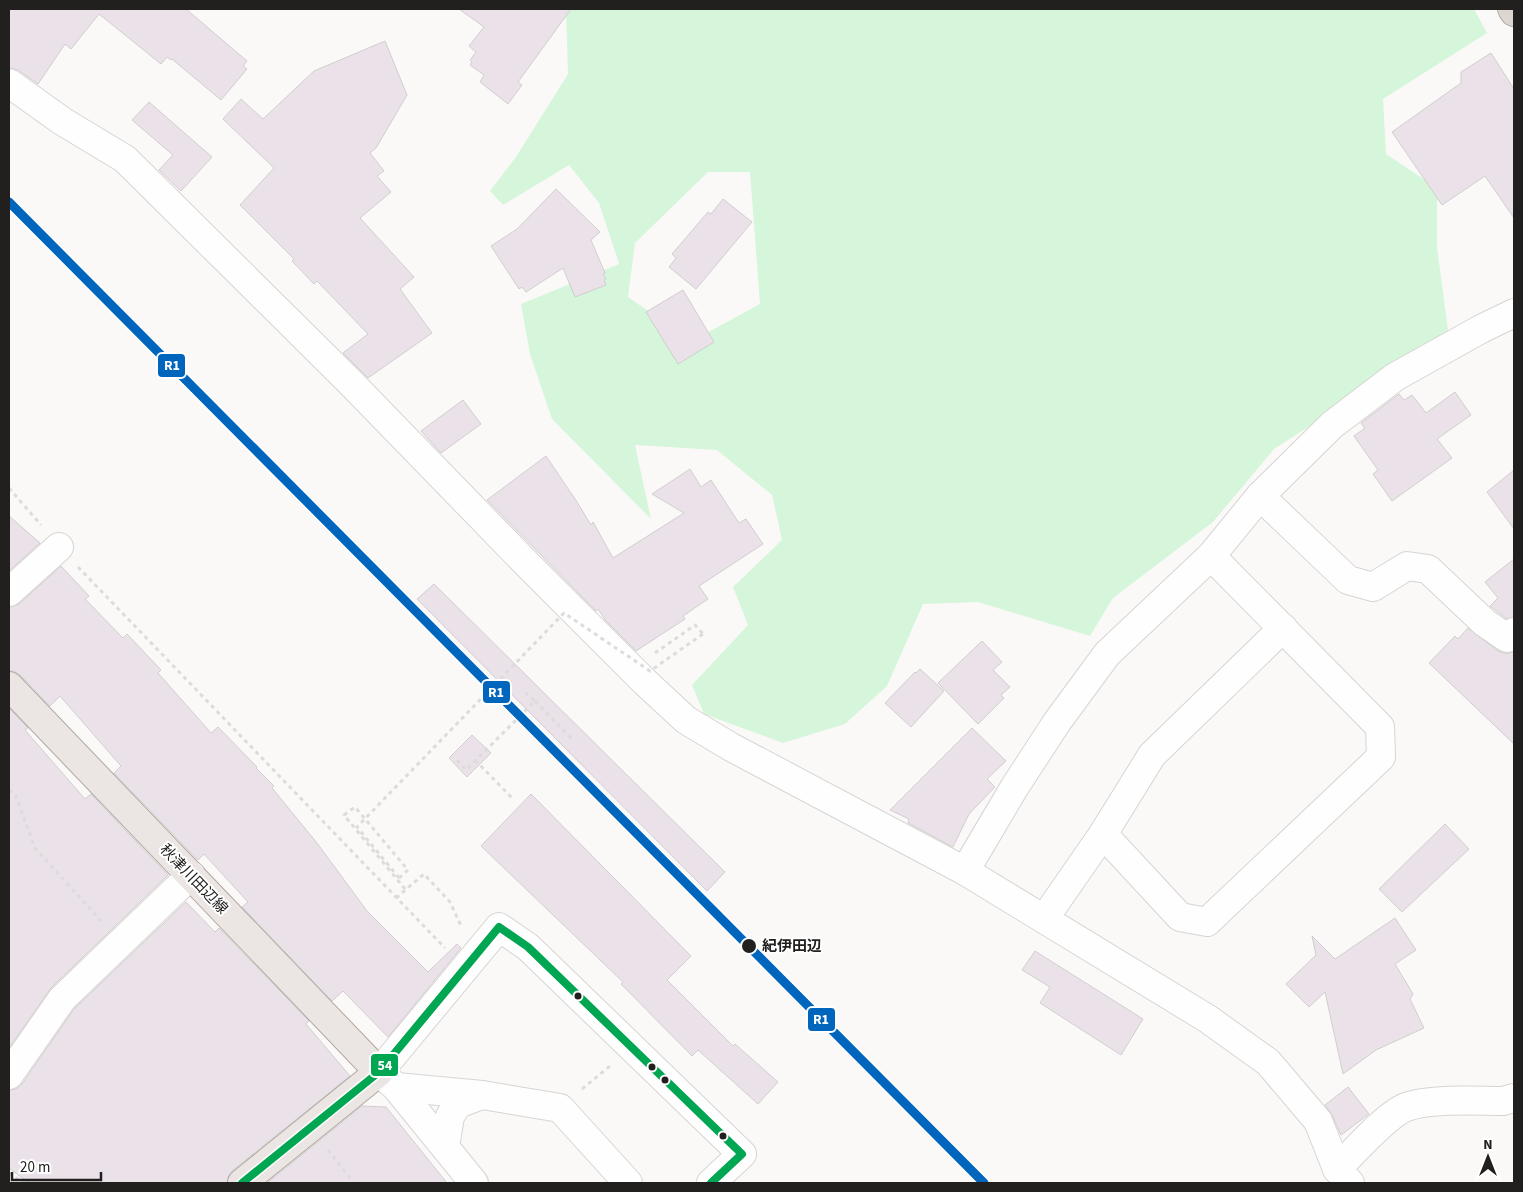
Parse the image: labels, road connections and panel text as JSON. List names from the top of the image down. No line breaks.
{"streets":{"main road":["秋津川田辺線"]},"places":["紀伊田辺"],"lines":["transit line R1","transit line 54"],"scale_bar":"20 m","north":"top"}
